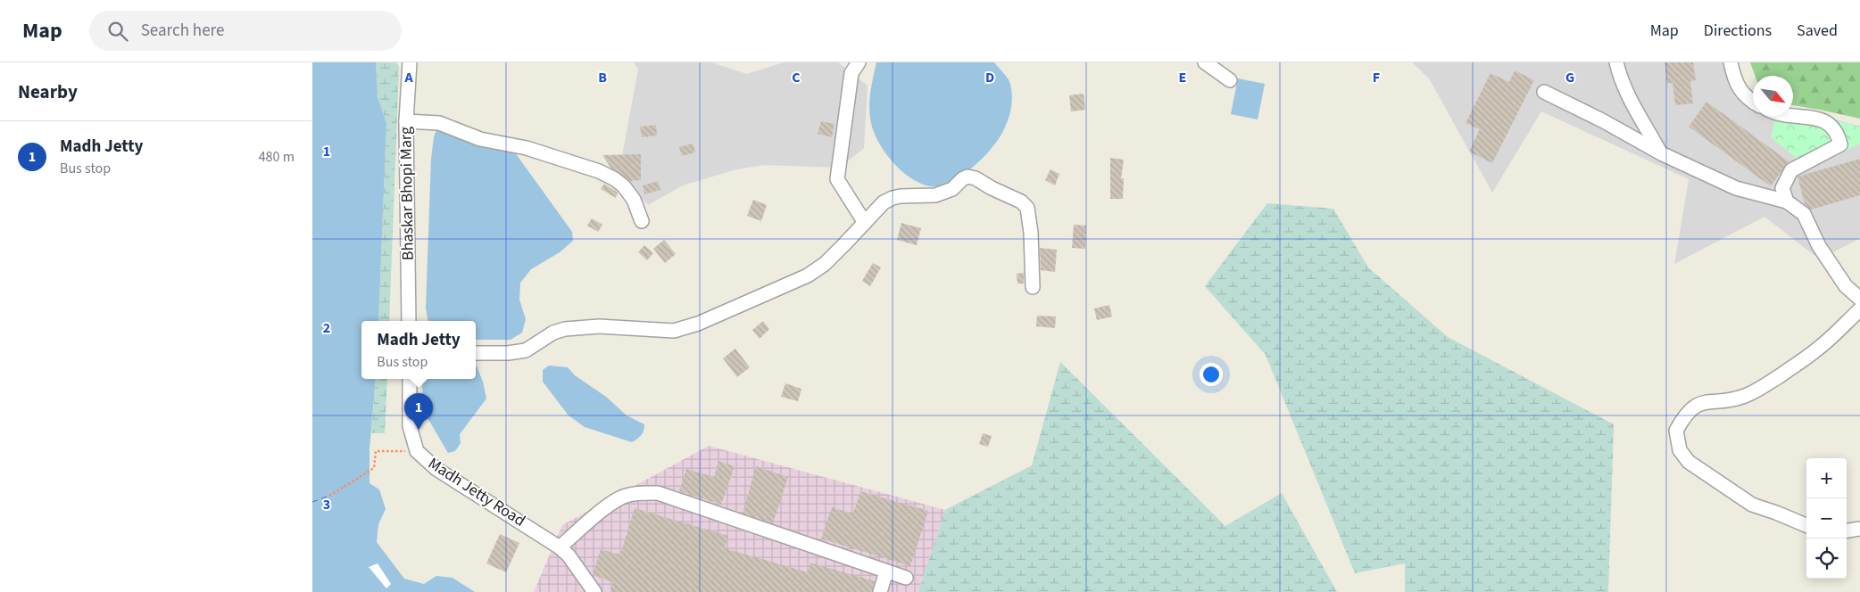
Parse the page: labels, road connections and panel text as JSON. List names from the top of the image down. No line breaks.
{"streets":{"street":["Bhaskar Bhopi Marg","Madh Jetty Road"]},"north":"bottom right","page":{"header":"Map","search":"Search here","nav":["Map","Directions","Saved"],"heading":"Nearby","list":[{"mark":"1","name":"Madh Jetty","note":"Bus stop","value":"480 m"}],"popup":["Madh Jetty","Bus stop"],"pins":"1","map_buttons":["+","−"]},"grid":{"columns":["A","B","C","D","E","F","G"],"rows":["1","2","3"]}}
